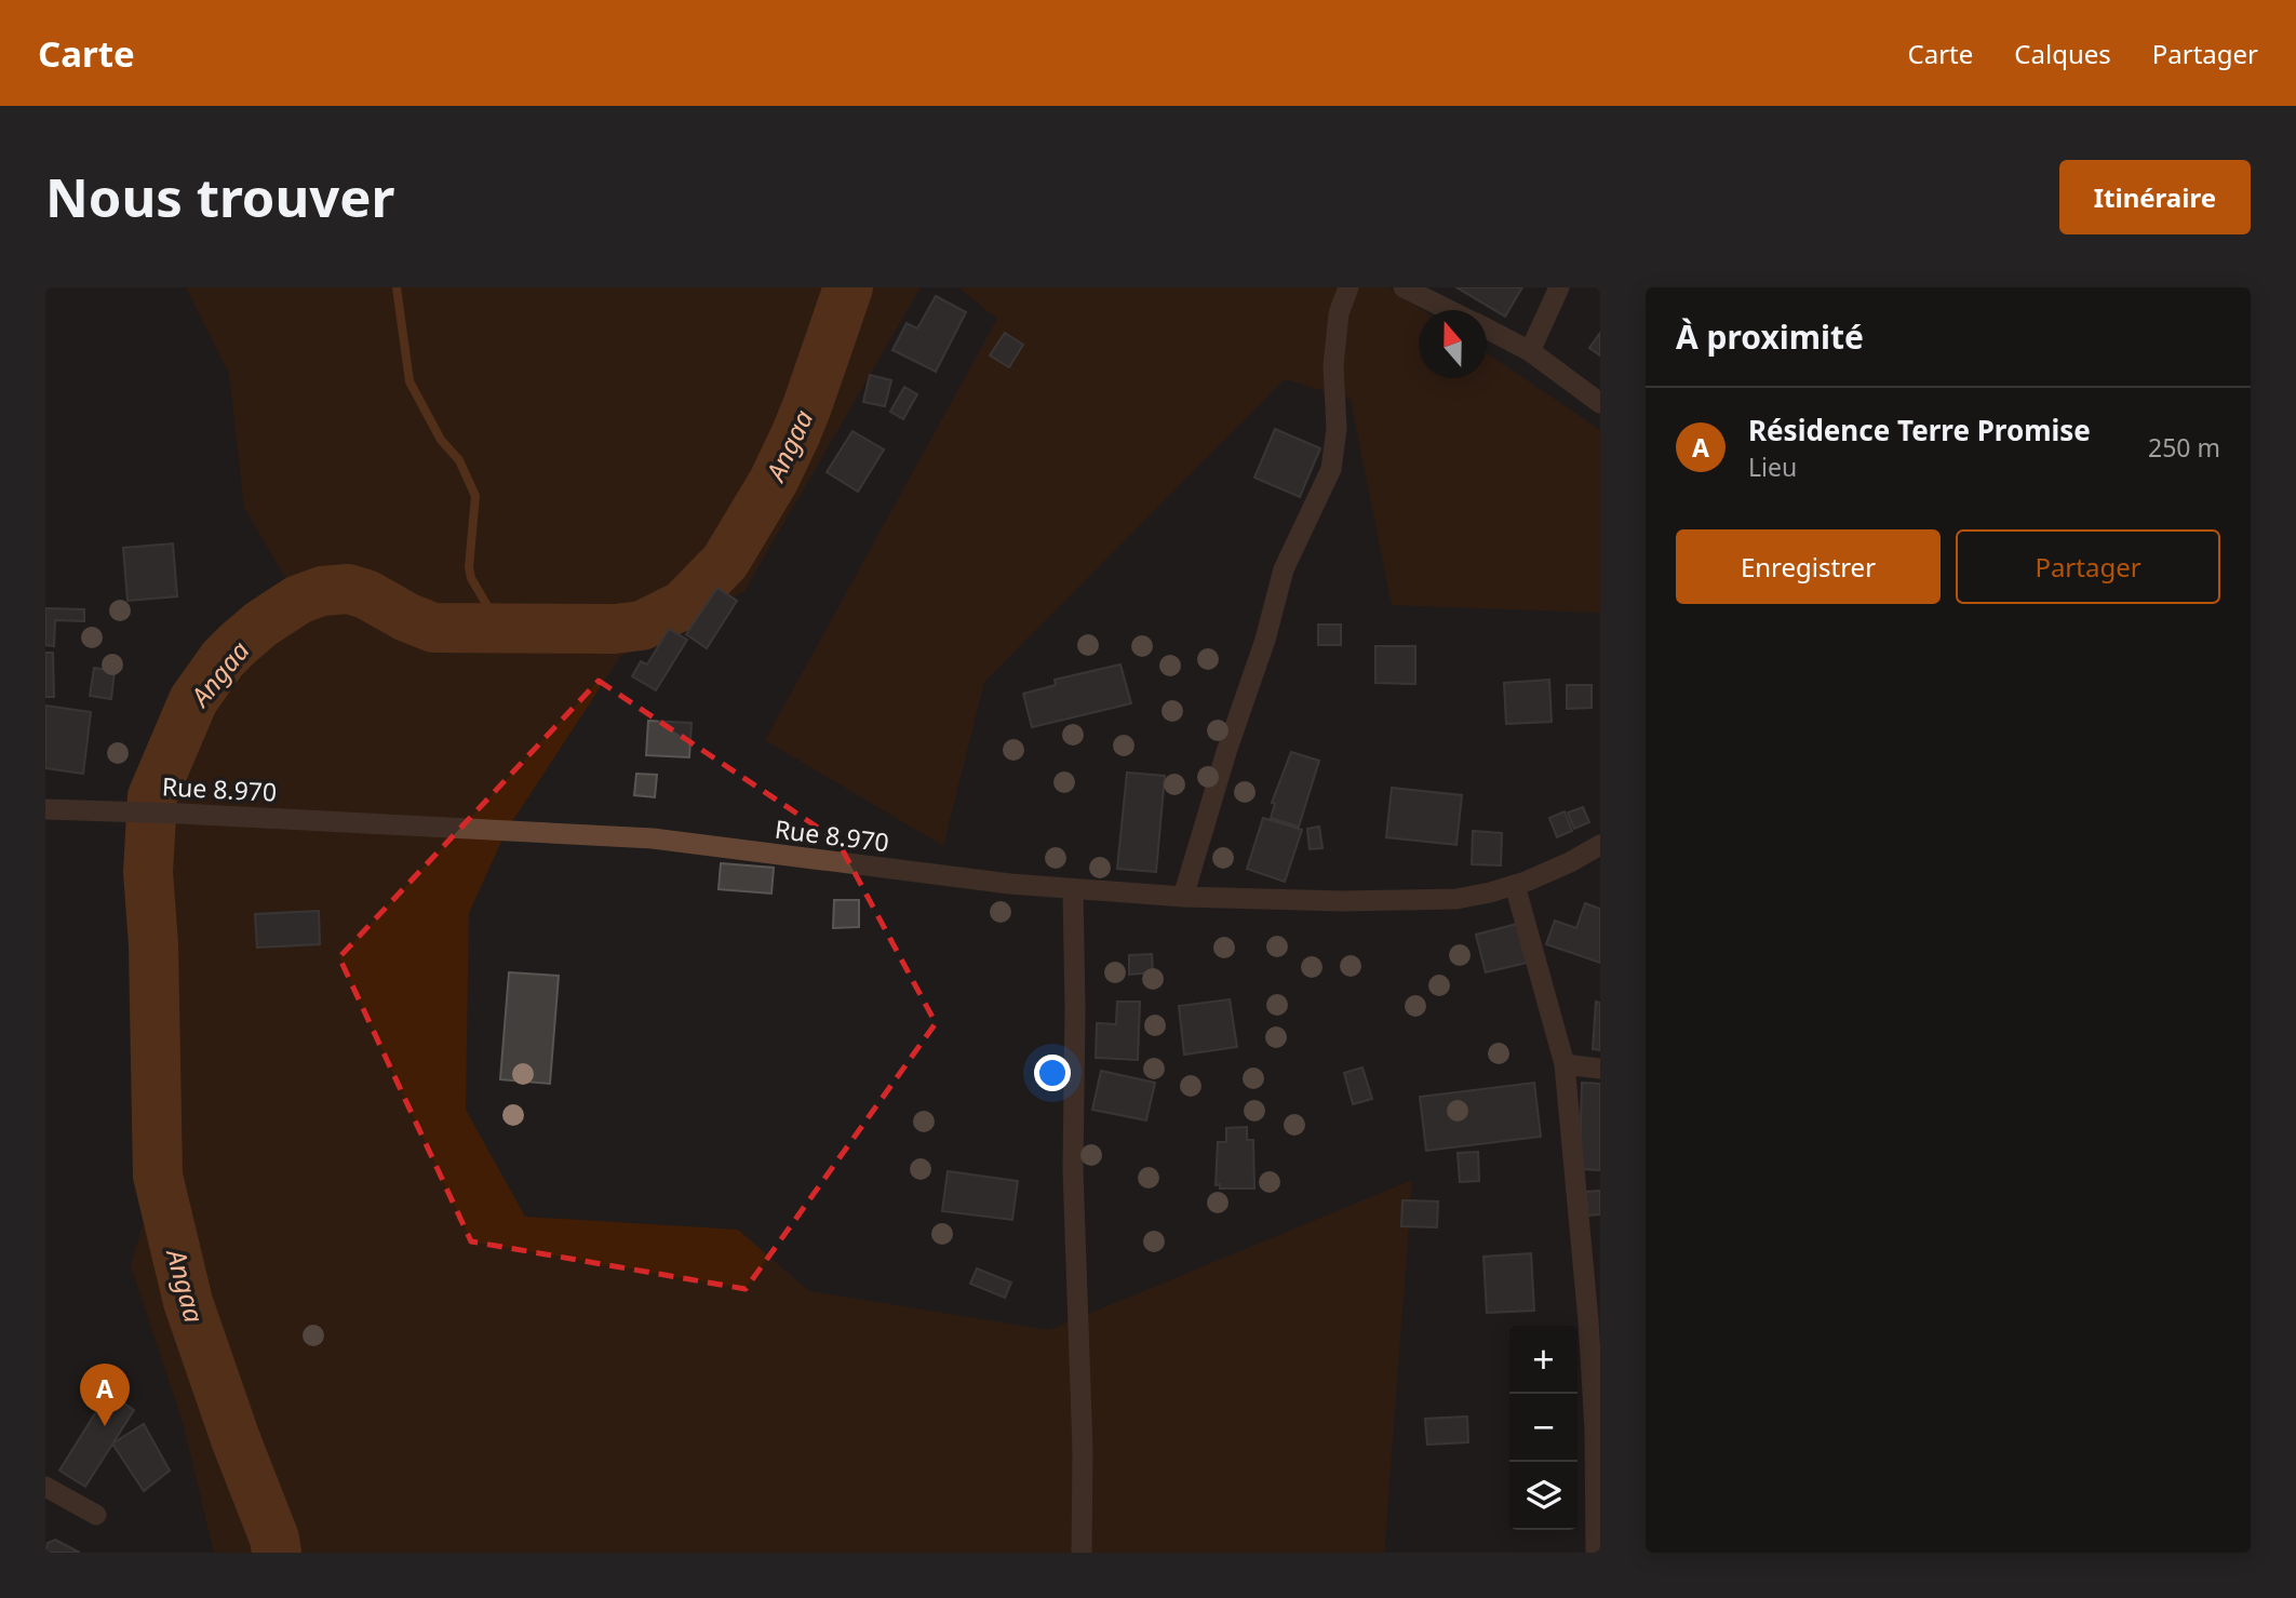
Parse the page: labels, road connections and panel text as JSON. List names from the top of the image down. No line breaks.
{"streets":{"street":["Rue 8.970"]},"water":["Angaa"],"north":"top","page":{"header":"Carte","nav":["Carte","Calques","Partager"],"buttons":["Itinéraire",["Enregistrer","Partager"]],"title":"Nous trouver","heading":"À proximité","list":[{"mark":"A","name":"Résidence Terre Promise","note":"Lieu","value":"250 m"}],"map_buttons":["+","−"],"pins":"A"}}
